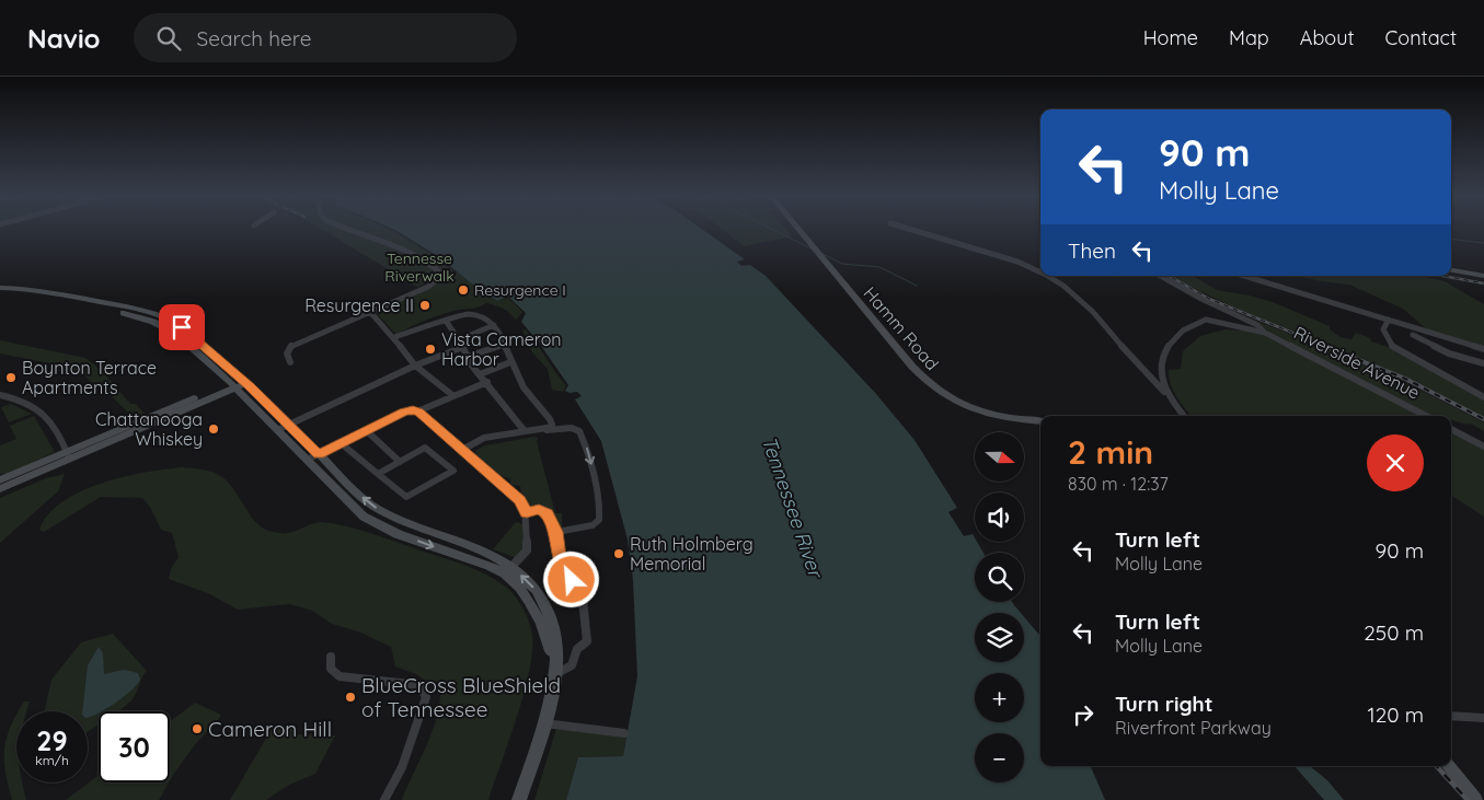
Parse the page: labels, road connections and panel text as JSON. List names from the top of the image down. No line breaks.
{"streets":{"main road":["Hamm Road"],"street":["Riverside Avenue"]},"water":["Tennessee River"],"parks":["Tennesse Riverwalk"],"places":["Resurgence I","Resurgence II","Vista Cameron Harbor","Boynton Terrace Apartments","Chattanooga Whiskey","Ruth Holmberg Memorial","BlueCross BlueShield of Tennessee","Cameron Hill"],"north":"right","page":{"header":"Navio","search":"Search here","nav":["Home","Map","About","Contact"],"turn":["90 m","Molly Lane"],"then":"Then","heading":["2 min","830 m · 12:37"],"map_buttons":["+","−"],"list":[{"name":"Turn left","note":"Molly Lane","value":"90 m"},{"name":"Turn left","note":"Molly Lane","value":"250 m"},{"name":"Turn right","note":"Riverfront Parkway","value":"120 m"}],"speed":"29 km/h","limit":"30"}}
